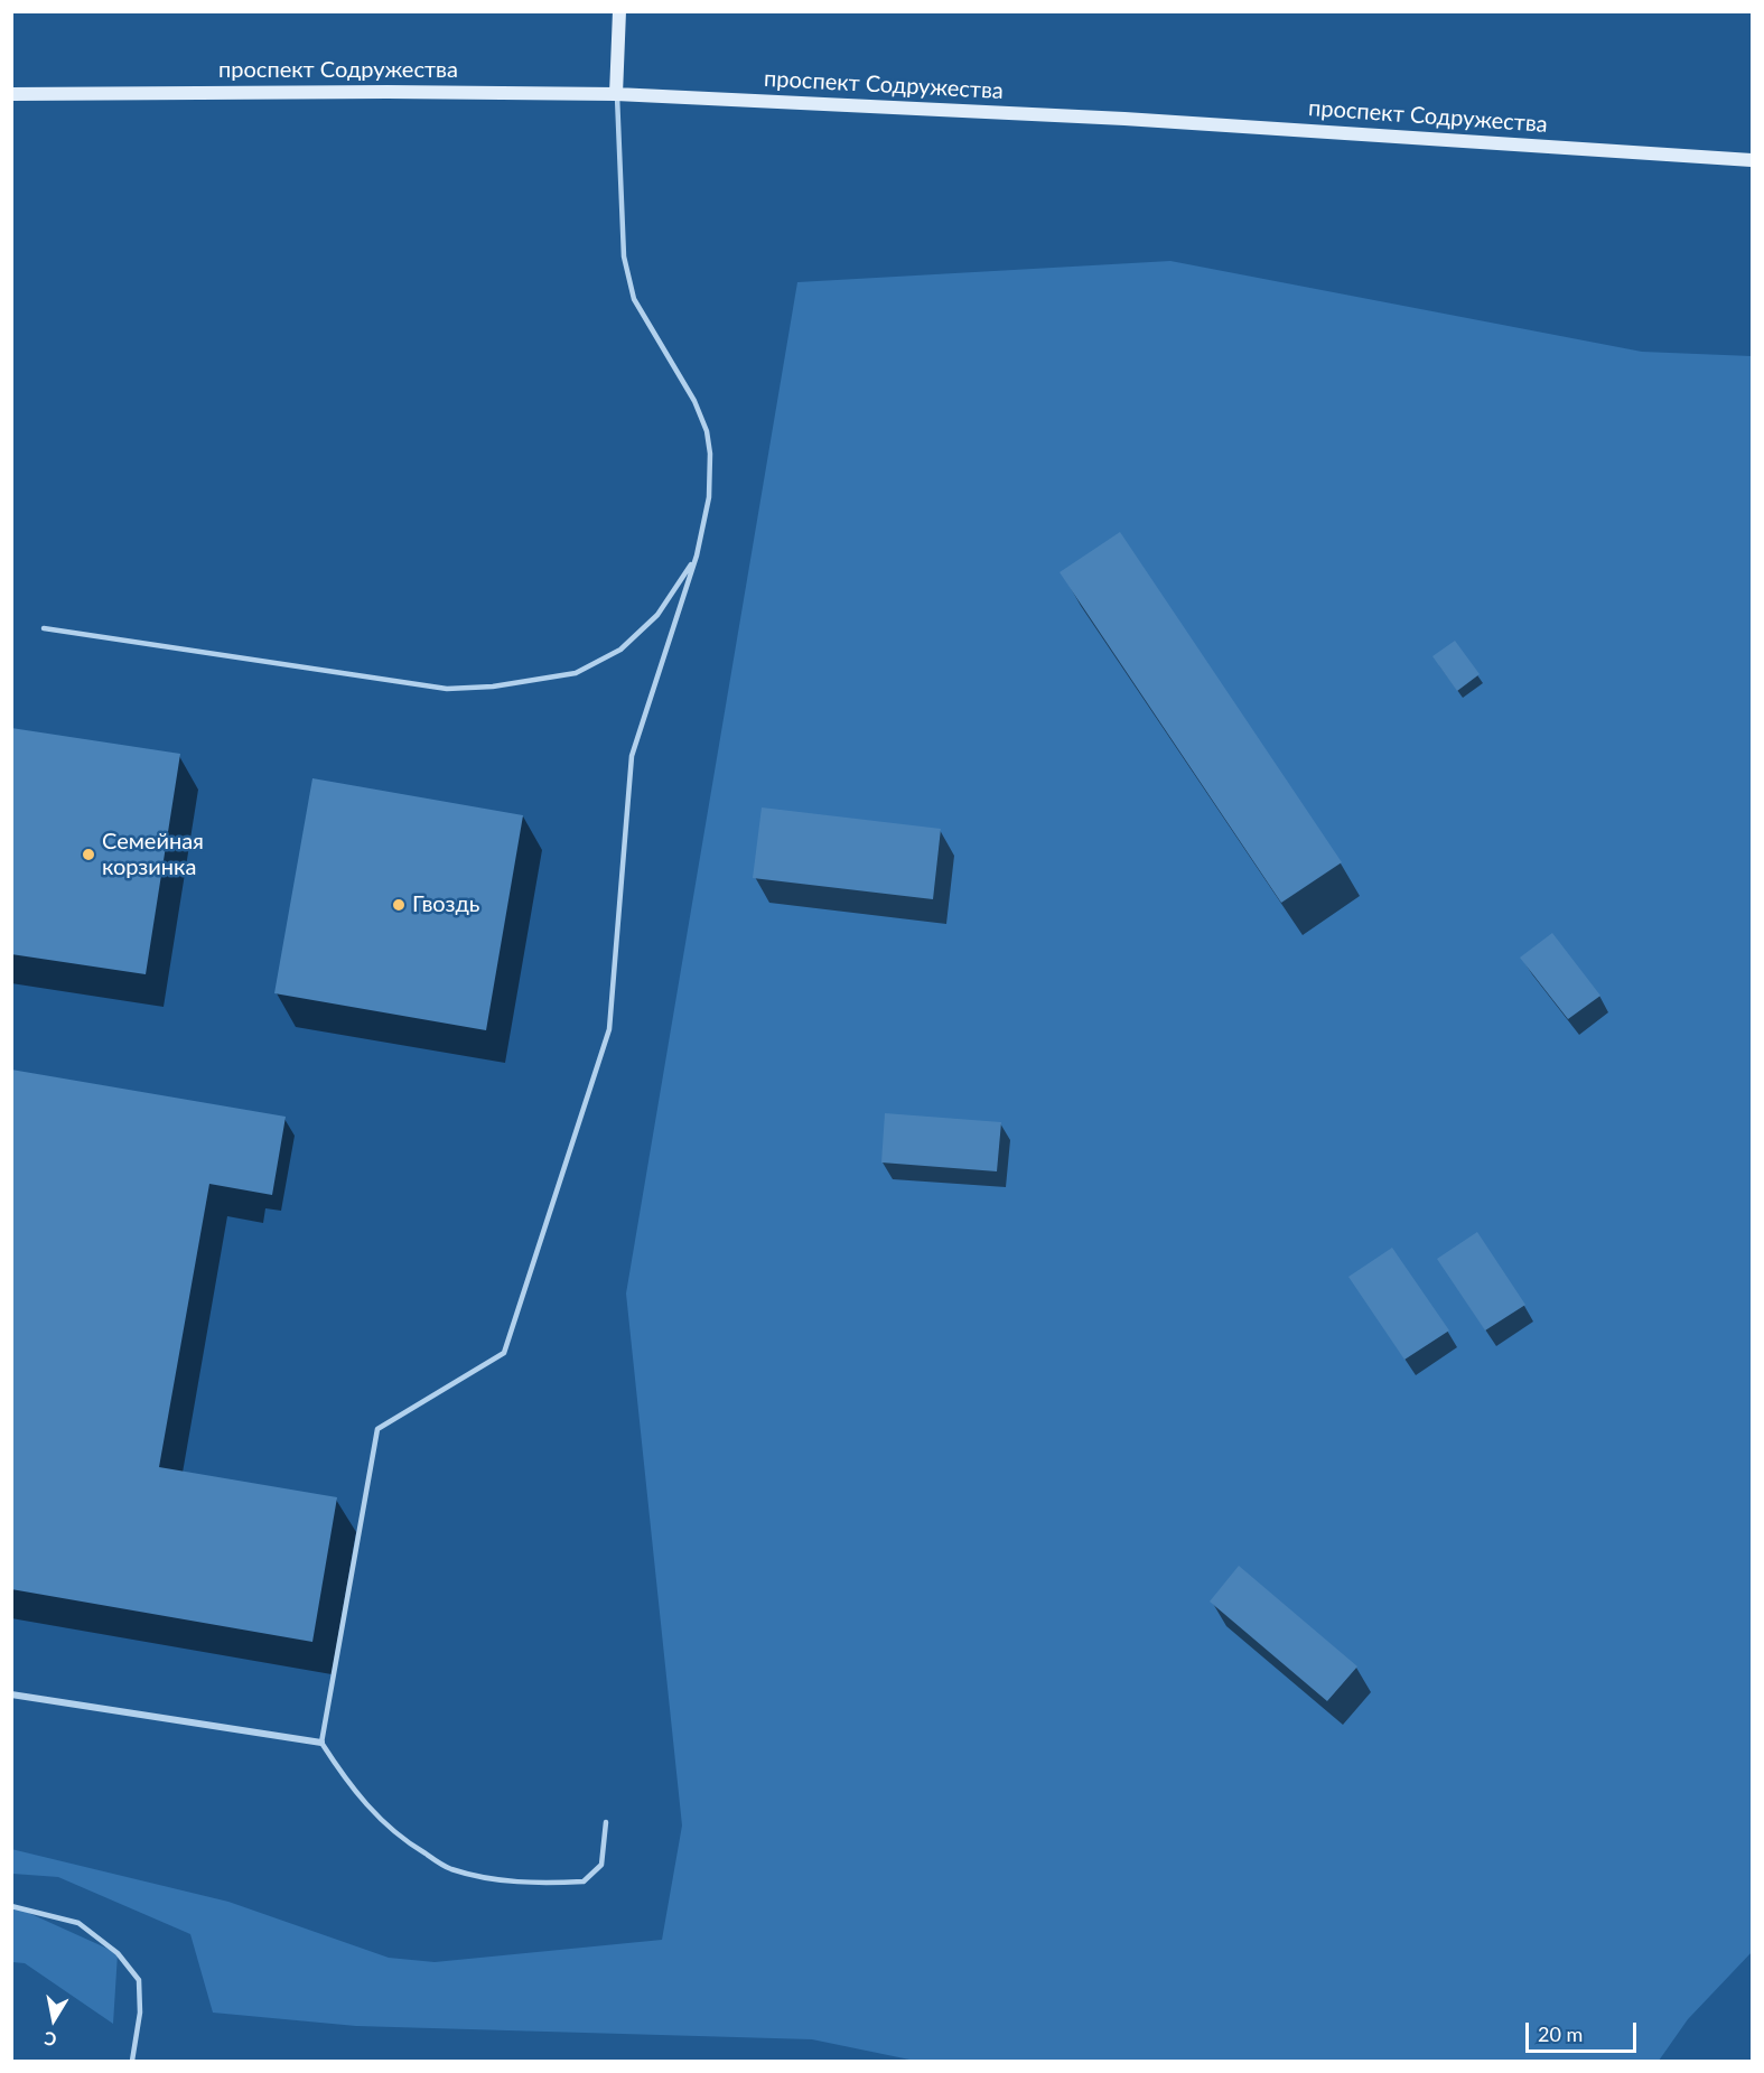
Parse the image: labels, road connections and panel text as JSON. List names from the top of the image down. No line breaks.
{"streets":{"main road":["проспект Содружества"]},"places":["Семейная корзинка","Гвоздь"],"scale_bar":"20 m","north":"bottom"}
